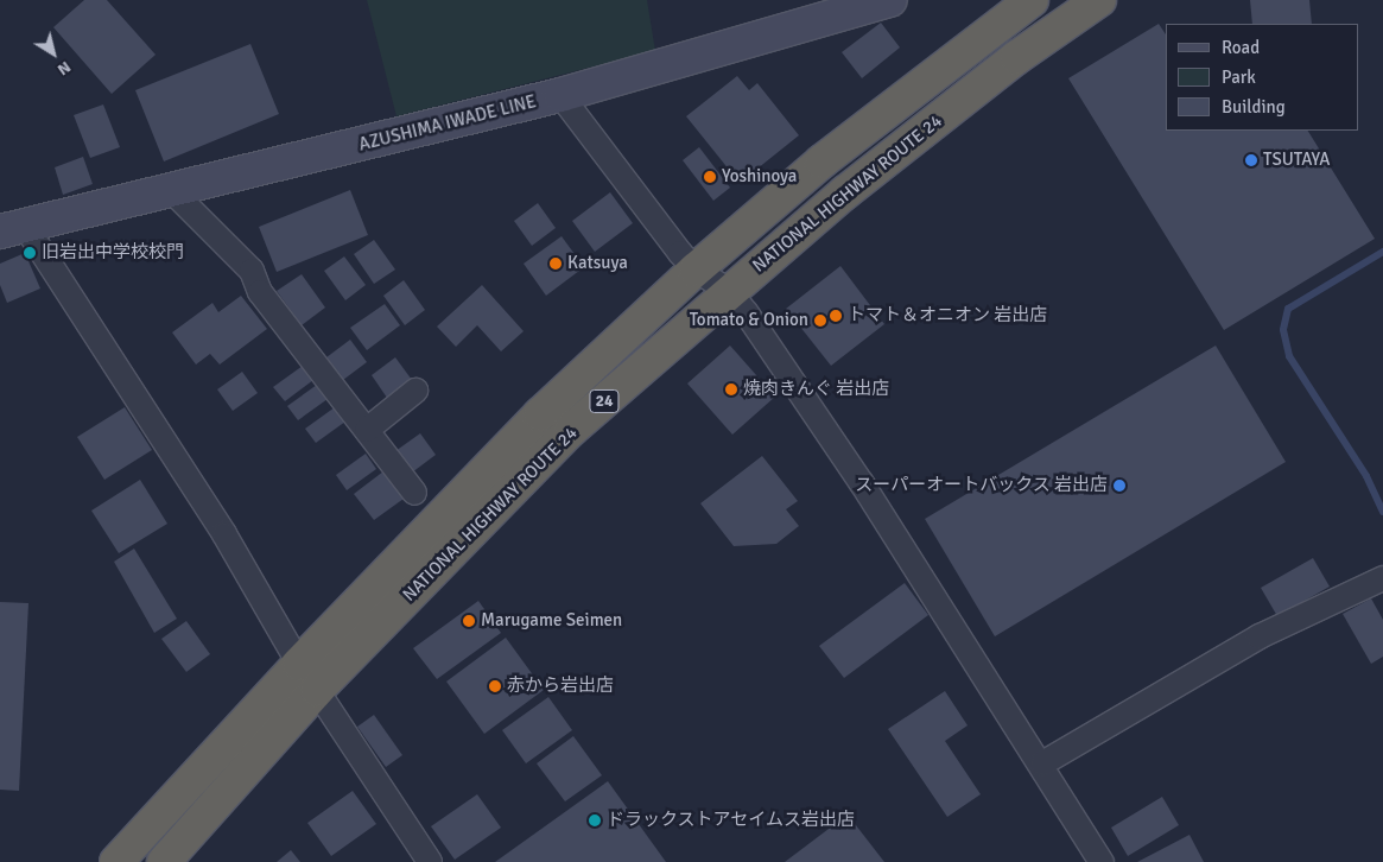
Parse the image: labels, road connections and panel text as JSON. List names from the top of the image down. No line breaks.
{"streets":{"highway":["NATIONAL HIGHWAY ROUTE 24","24"],"main road":["AZUSHIMA IWADE LINE"]},"places":["TSUTAYA","Yoshinoya","旧岩出中学校校門","Katsuya","トマト＆オニオン 岩出店","Tomato & Onion","焼肉きんぐ 岩出店","スーパーオートバックス 岩出店","Marugame Seimen","赤から岩出店","ドラックストアセイムス岩出店"],"legend":["Road","Park","Building"],"north":"bottom right"}
